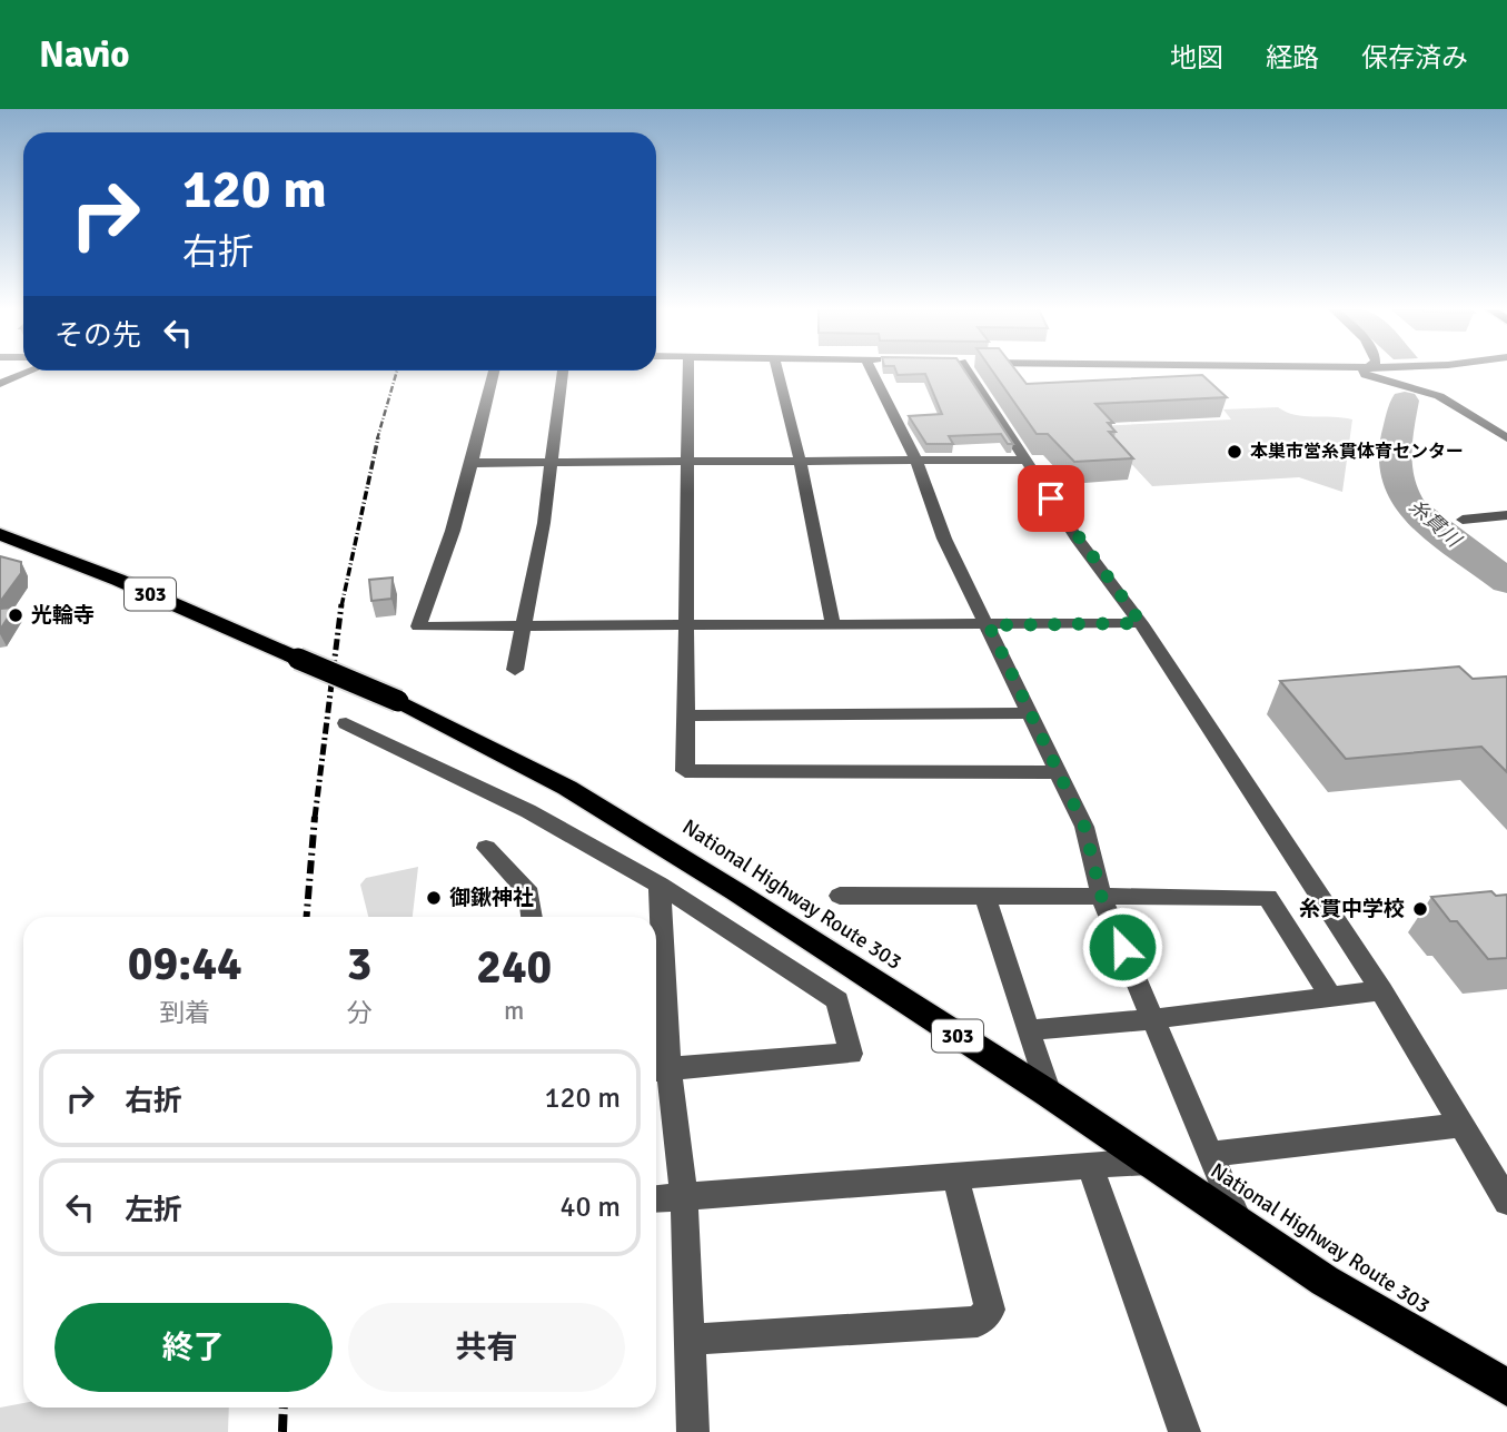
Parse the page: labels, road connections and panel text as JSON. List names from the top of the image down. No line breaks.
{"streets":{"highway":["303","National Highway Route 303"]},"water":["糸貫川"],"places":["本巣市営糸貫体育センター","光輪寺","御鍬神社","糸貫中学校"],"page":{"header":"Navio","nav":["地図","経路","保存済み"],"turn":["120 m","右折"],"then":"その先","eta":["09:44","到着","3","分","240","m"],"list":[{"name":"右折","value":"120 m"},{"name":"左折","value":"40 m"}],"buttons":["終了","共有"]}}
